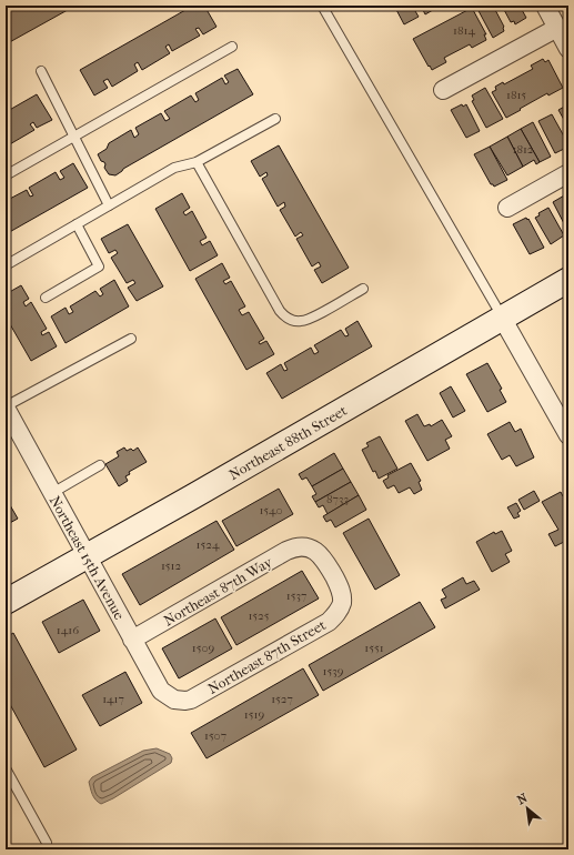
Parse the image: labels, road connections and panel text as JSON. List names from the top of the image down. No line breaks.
{"streets":{"street":["Northeast 88th Street","Northeast 15th Avenue","Northeast 87th Way","Northeast 87th Street"]},"crossings":[["Northeast 88th Street","Northeast 15th Avenue"],["Northeast 15th Avenue","Northeast 87th Way"],["Northeast 15th Avenue","Northeast 87th Street"],["Northeast 87th Way","Northeast 87th Street"]],"house_numbers":["1814","1815","1812","8733","1540","1524","1512","1537","1525","1416","1509","1551","1539","1417","1527","1519","1507"],"north":"top left"}
